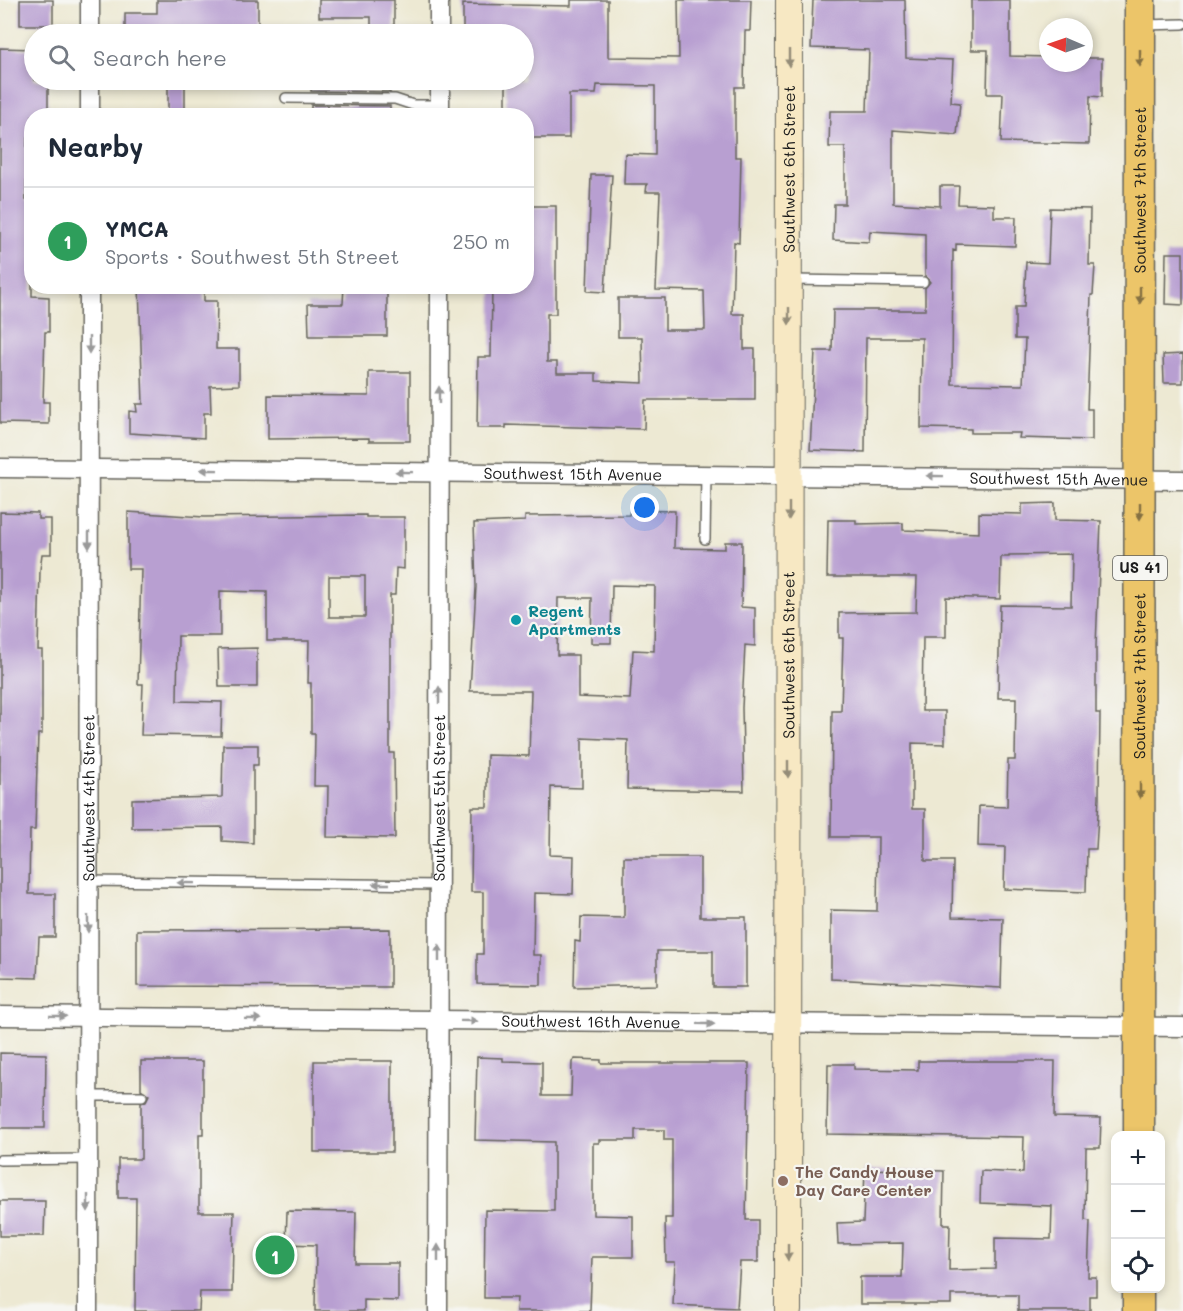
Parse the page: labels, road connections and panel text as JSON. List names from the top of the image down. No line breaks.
{"streets":{"main road":["Southwest 7th Street","US 41"],"street":["Southwest 6th Street","Southwest 15th Avenue","Southwest 4th Street","Southwest 5th Street","Southwest 16th Avenue"]},"crossings":[["Southwest 6th Street","Southwest 15th Avenue"],["Southwest 6th Street","Southwest 16th Avenue"],["Southwest 7th Street","Southwest 15th Avenue"],["Southwest 7th Street","Southwest 16th Avenue"],["Southwest 15th Avenue","Southwest 4th Street"],["Southwest 15th Avenue","Southwest 5th Street"],["Southwest 4th Street","Southwest 16th Avenue"],["Southwest 5th Street","Southwest 16th Avenue"]],"one_way":["Southwest 6th Street","Southwest 7th Street","Southwest 15th Avenue","Southwest 4th Street","Southwest 5th Street","Southwest 16th Avenue"],"places":["Regent Apartments","The Candy House Day Care Center"],"north":"left","page":{"search":"Search here","heading":"Nearby","list":[{"mark":"1","name":"YMCA","note":"Sports · Southwest 5th Street","value":"250 m"}],"map_buttons":["+","−"],"pins":"1"}}
